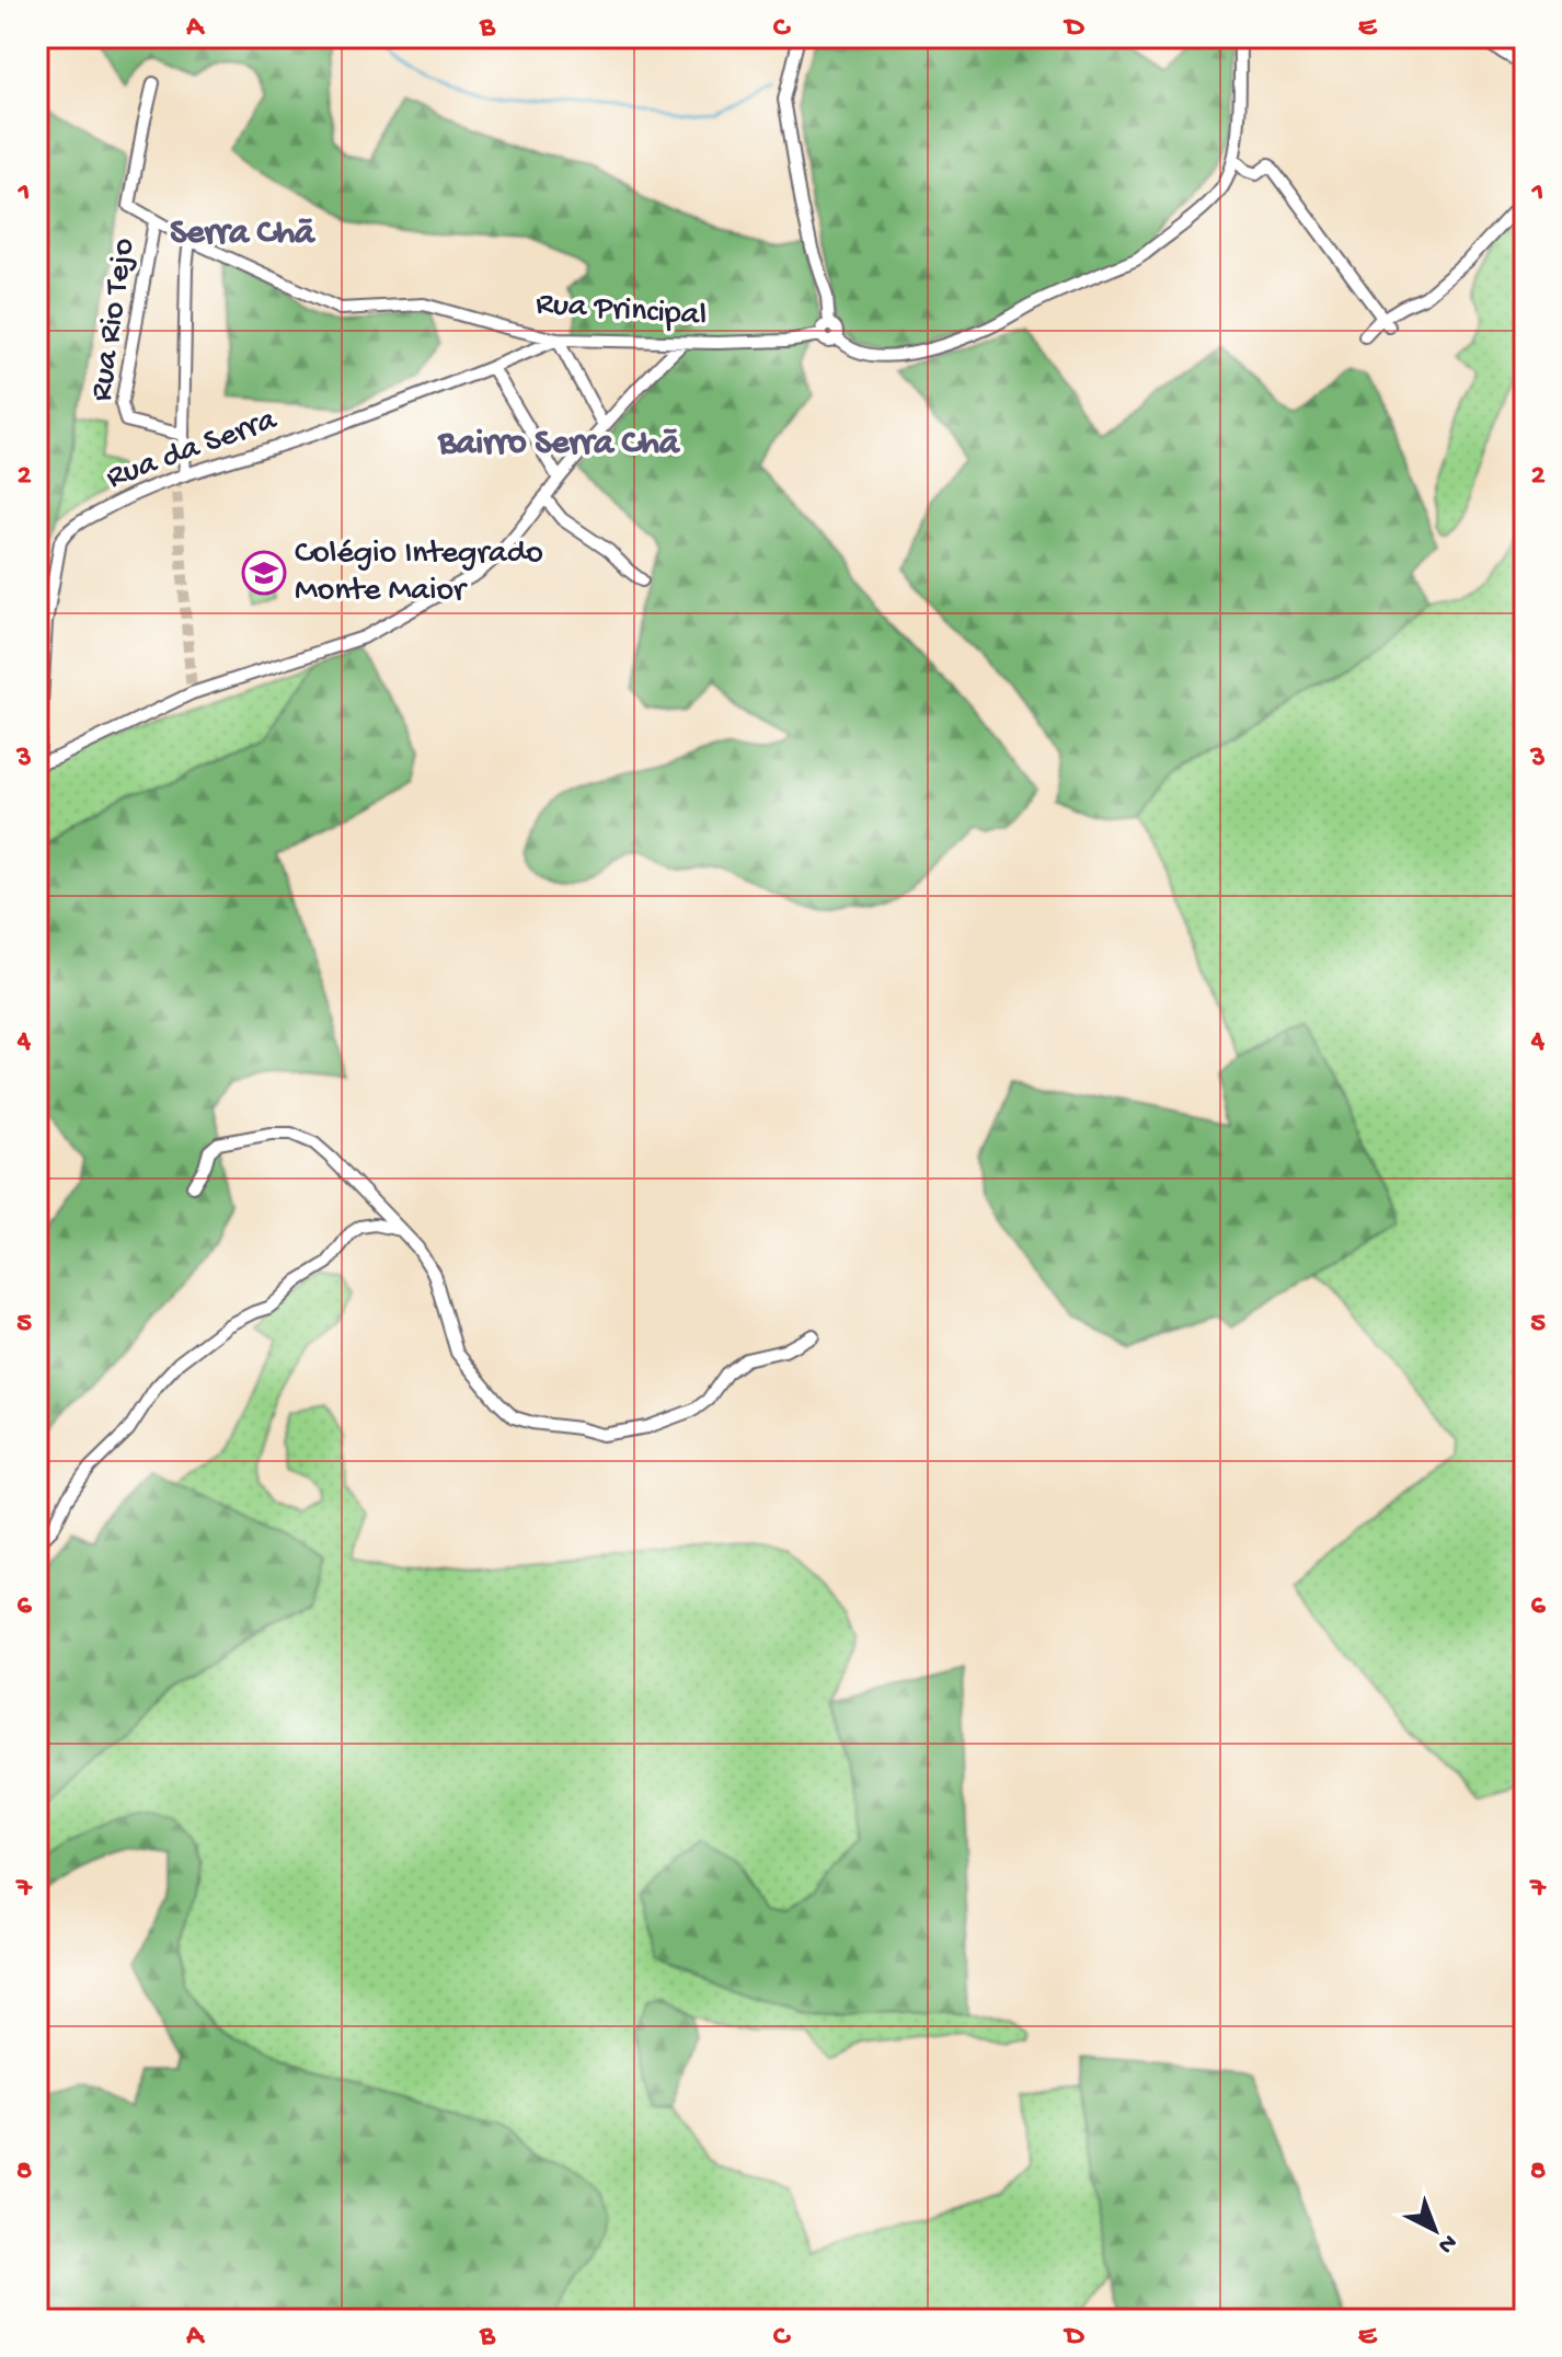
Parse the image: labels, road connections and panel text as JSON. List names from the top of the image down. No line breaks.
{"streets":{"street":["Rua Principal","Rua Rio Tejo","Rua da Serra"]},"crossings":[["Rua Principal","Rua Rio Tejo"],["Rua Principal","Rua da Serra"]],"districts":["Serra Chã","Bairro Serra Chã"],"places":{"school or university":["Colégio Integrado Monte Maior"]},"north":"bottom right","grid":{"columns":["A","B","C","D","E"],"rows":["1","2","3","4","5","6","7","8"]}}
